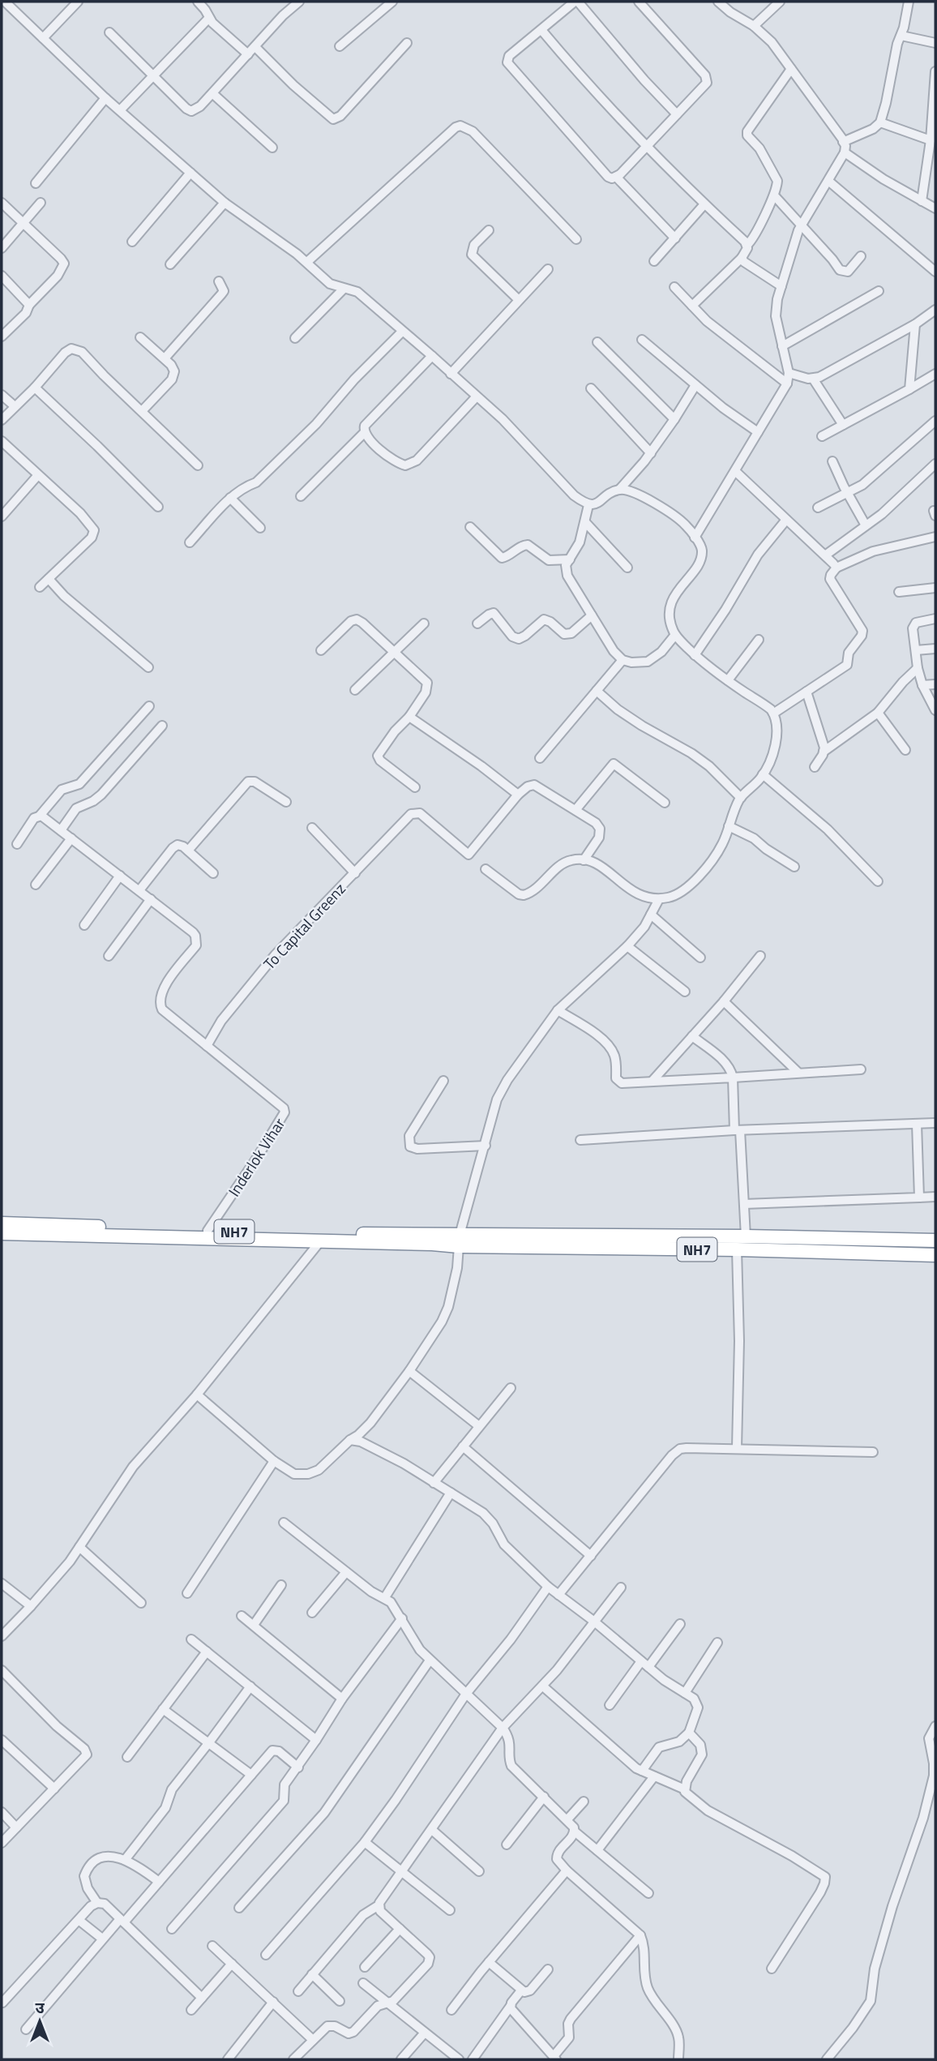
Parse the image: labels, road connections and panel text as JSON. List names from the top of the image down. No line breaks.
{"streets":{"highway":["NH7"],"street":["To Capital Greenz","Inderlok Vihar"]},"crossings":[["To Capital Greenz","Inderlok Vihar"],["Inderlok Vihar","NH7"]],"north":"top"}
